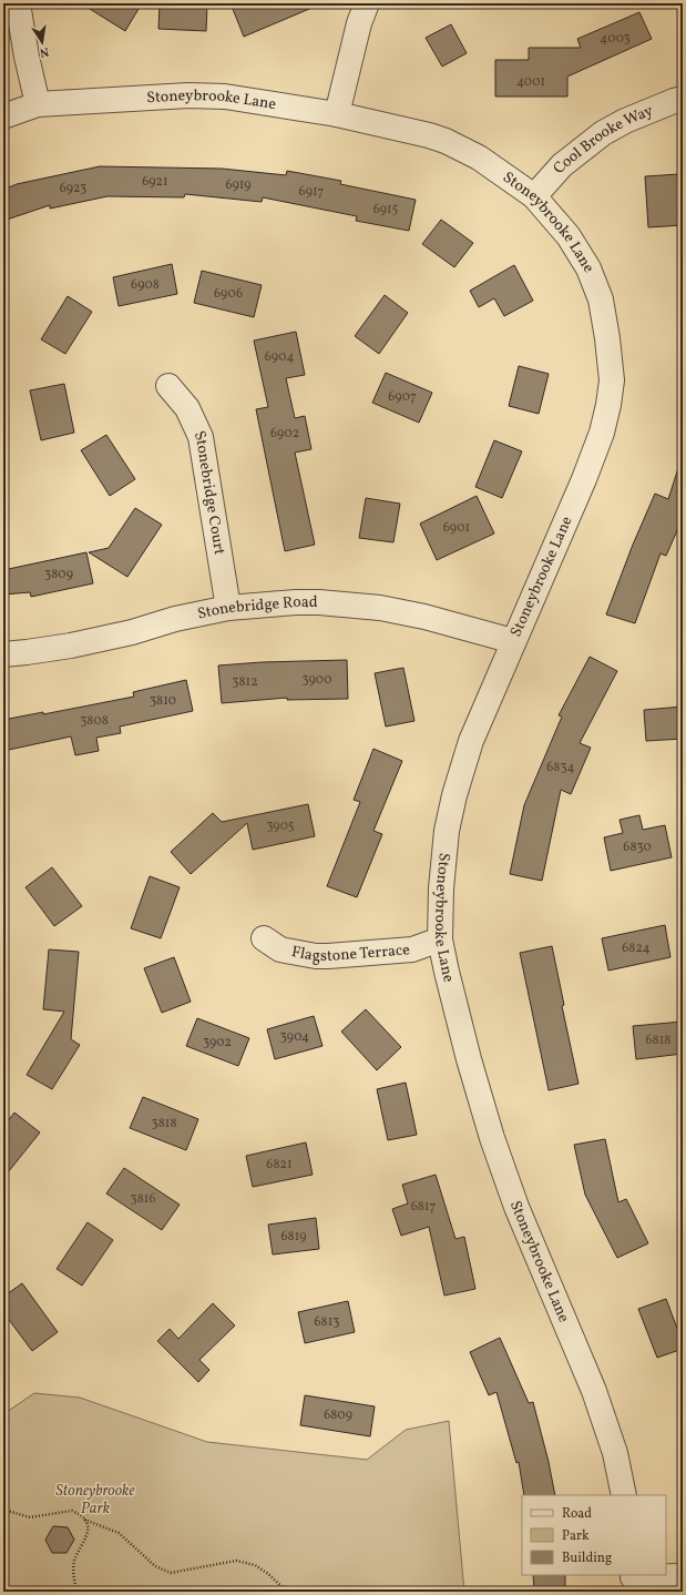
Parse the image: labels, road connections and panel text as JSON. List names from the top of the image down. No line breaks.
{"streets":{"street":["Stoneybrooke Lane","Cool Brooke Way","Stonebridge Court","Stonebridge Road","Flagstone Terrace"]},"crossings":[["Stoneybrooke Lane","Cool Brooke Way"],["Stoneybrooke Lane","Stonebridge Road"],["Stoneybrooke Lane","Flagstone Terrace"],["Stonebridge Court","Stonebridge Road"]],"parks":["Stoneybrooke Park"],"house_numbers":["4003","4001","6921","6919","6923","6917","6915","6908","6906","6904","6907","6902","6901","3809","3900","3812","3810","3808","6834","3905","6830","6824","3904","6818","3902","3818","6821","3816","6817","6819","6813","6809"],"legend":["Road","Park","Building"],"north":"bottom"}
